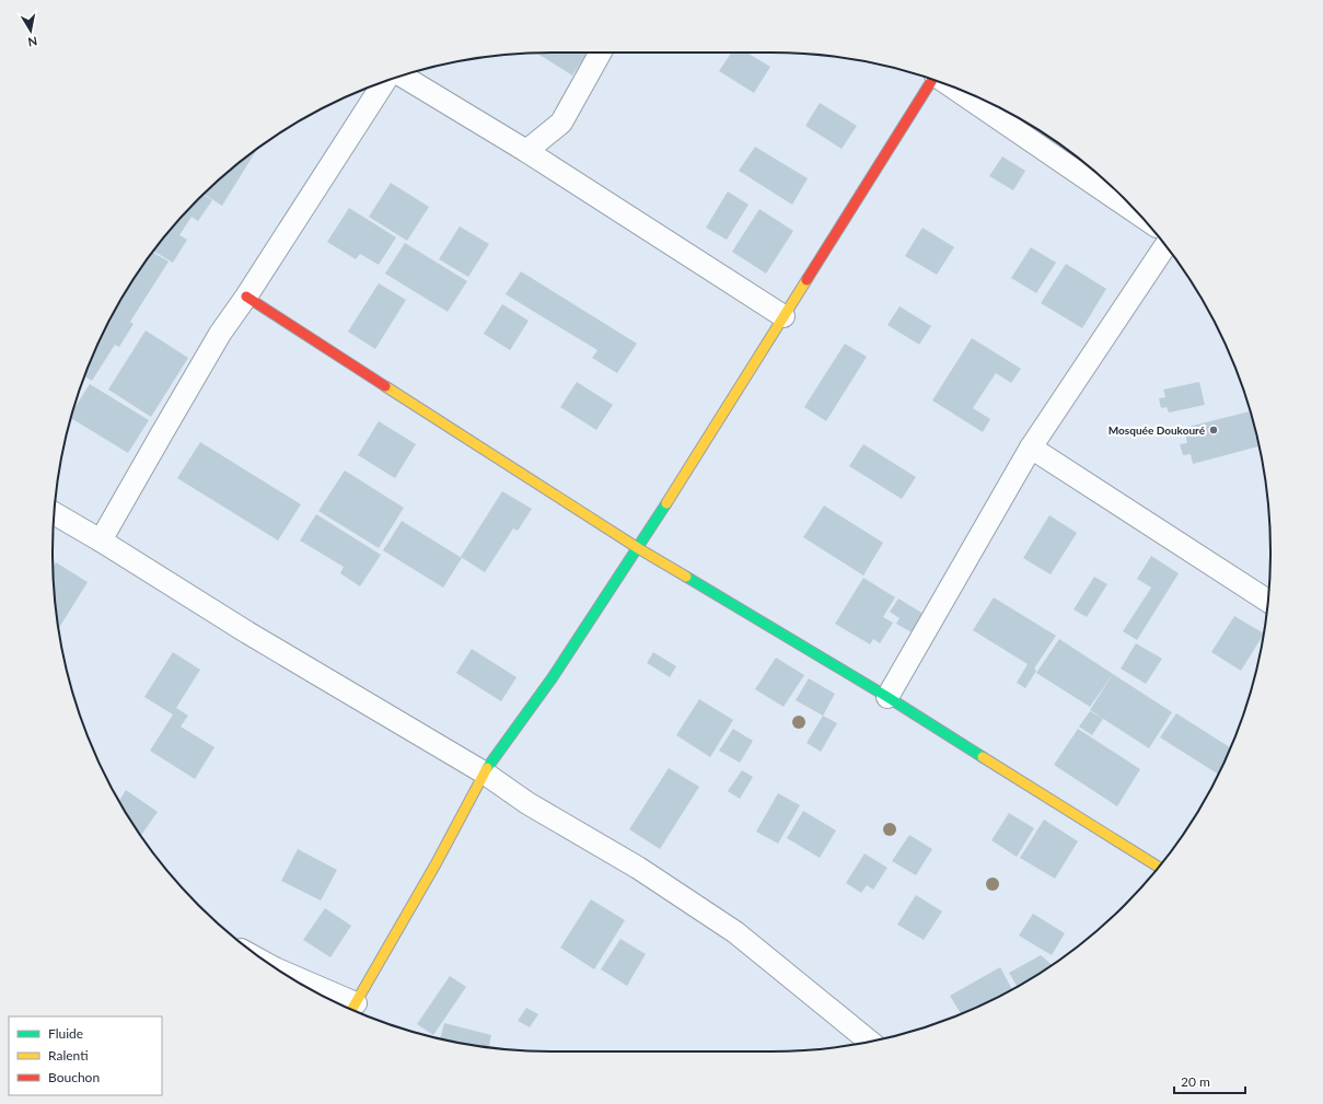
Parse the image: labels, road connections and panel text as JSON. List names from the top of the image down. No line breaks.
{"places":["Mosquée Doukouré"],"legend":["Fluide","Ralenti","Bouchon"],"scale_bar":"20 m","north":"bottom"}
